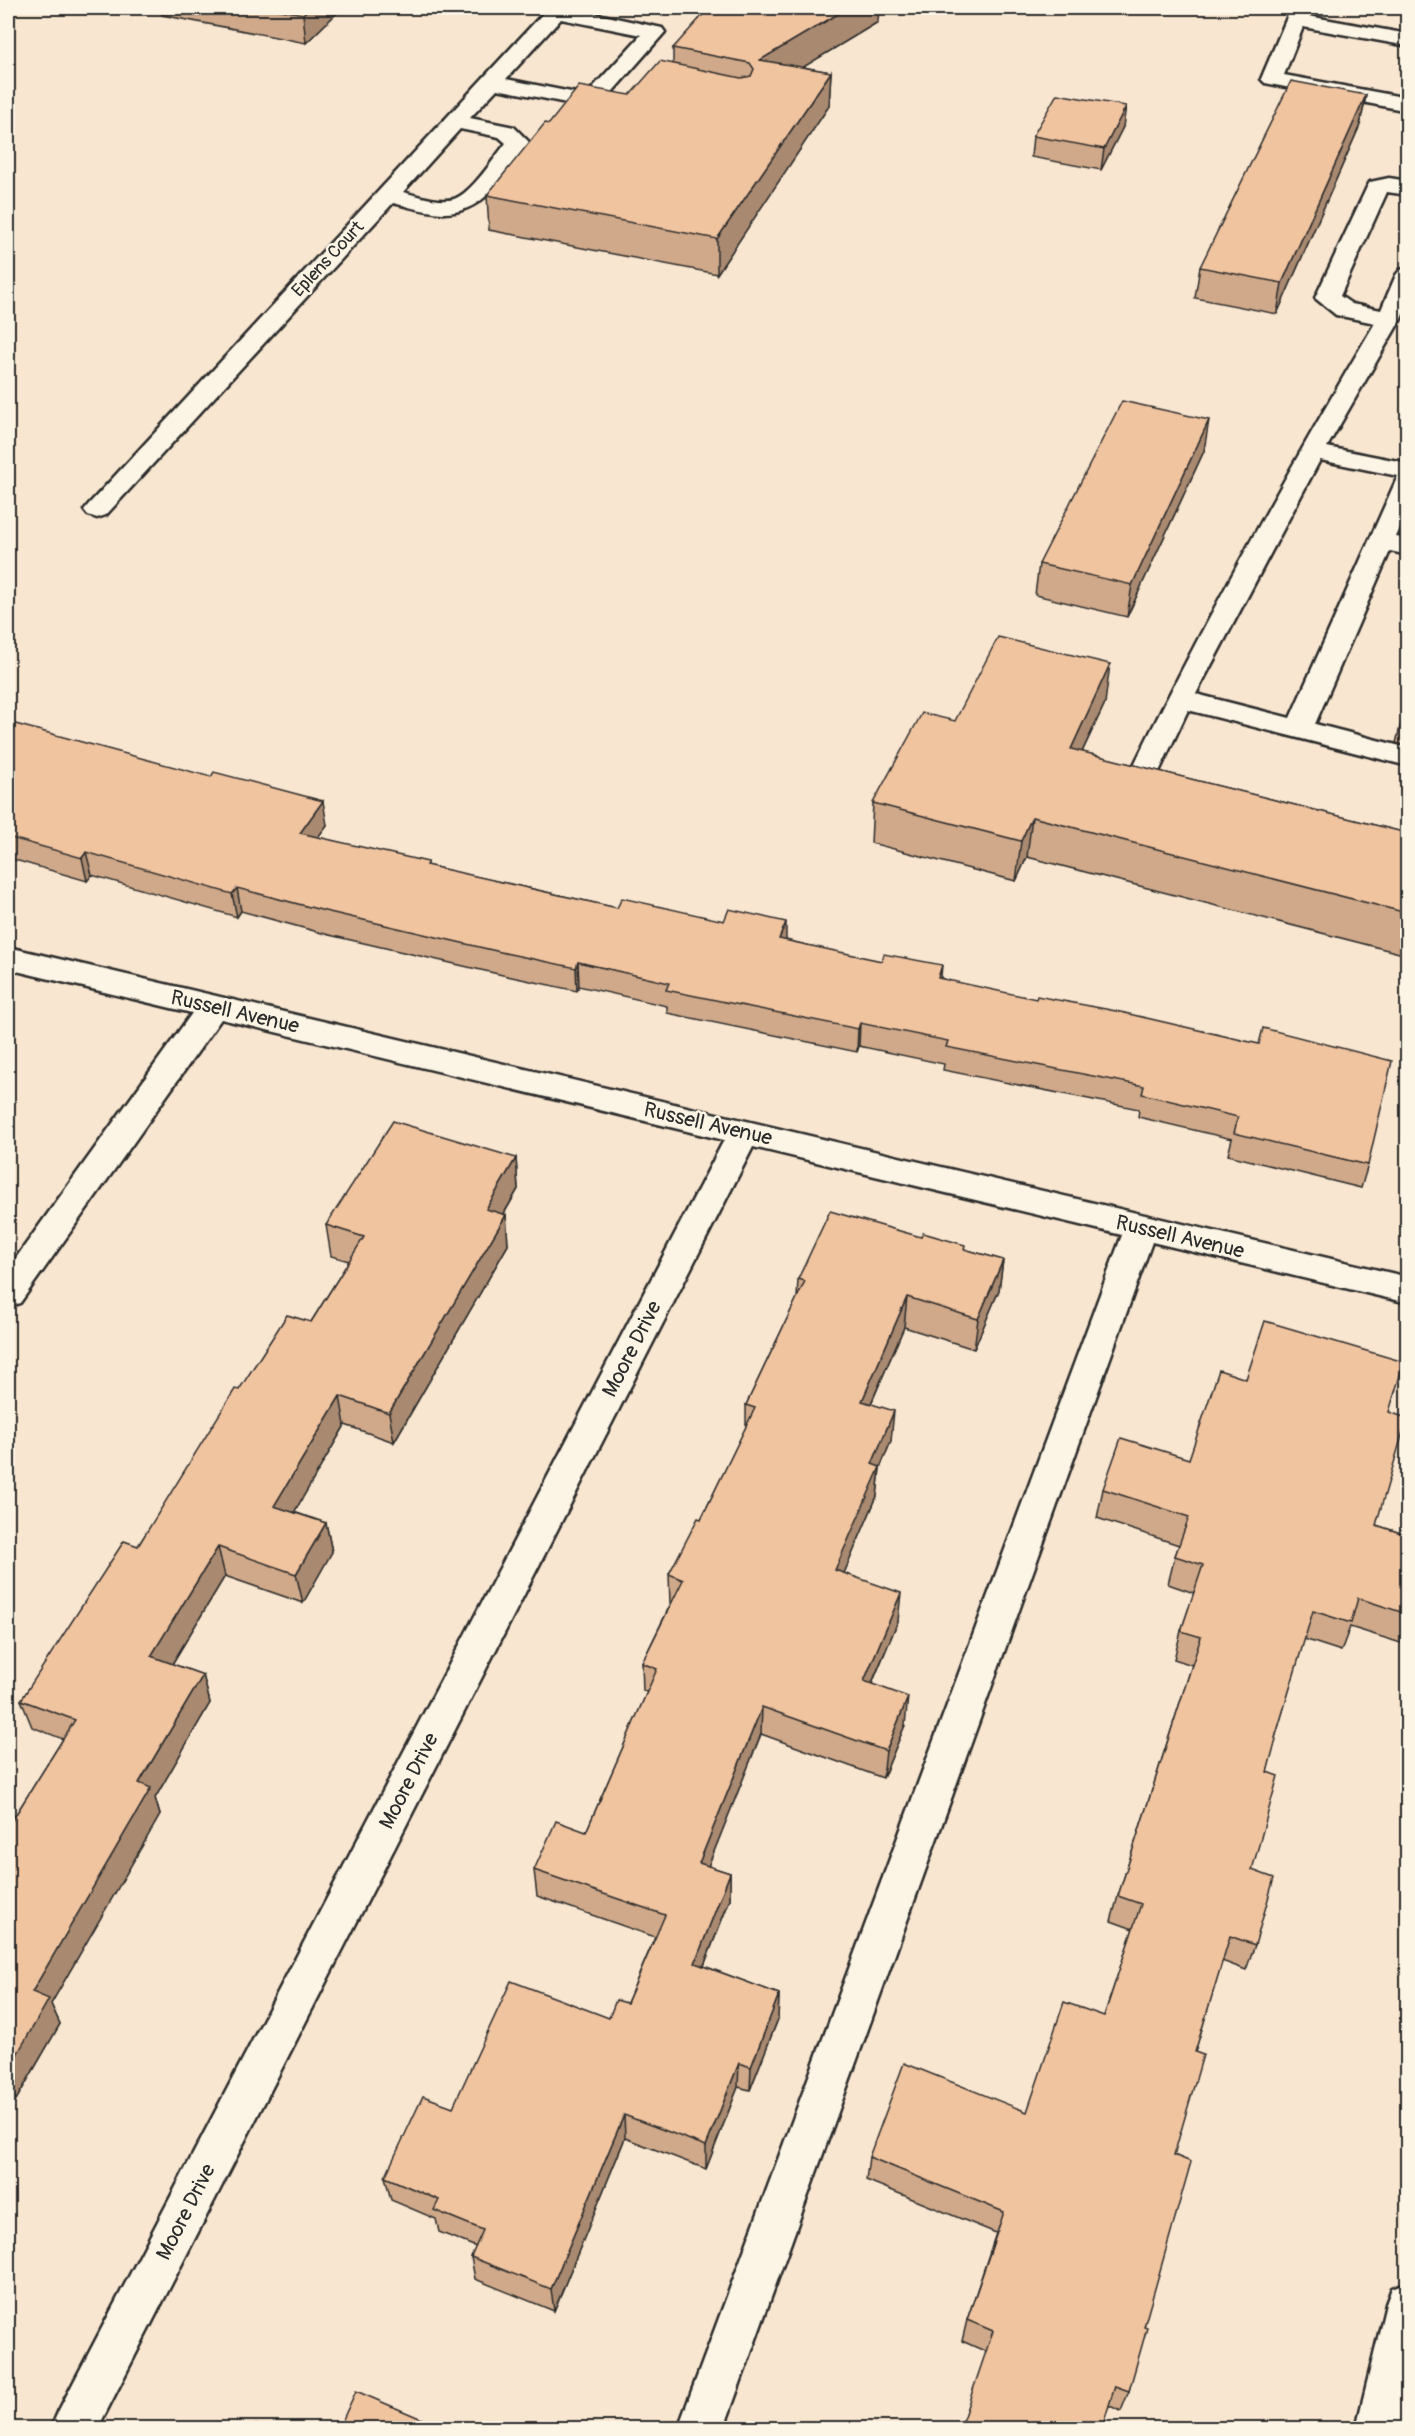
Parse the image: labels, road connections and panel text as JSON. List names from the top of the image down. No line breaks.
{"streets":{"street":["Eplens Court","Russell Avenue","Moore Drive"]},"crossings":[["Russell Avenue","Moore Drive"]]}
